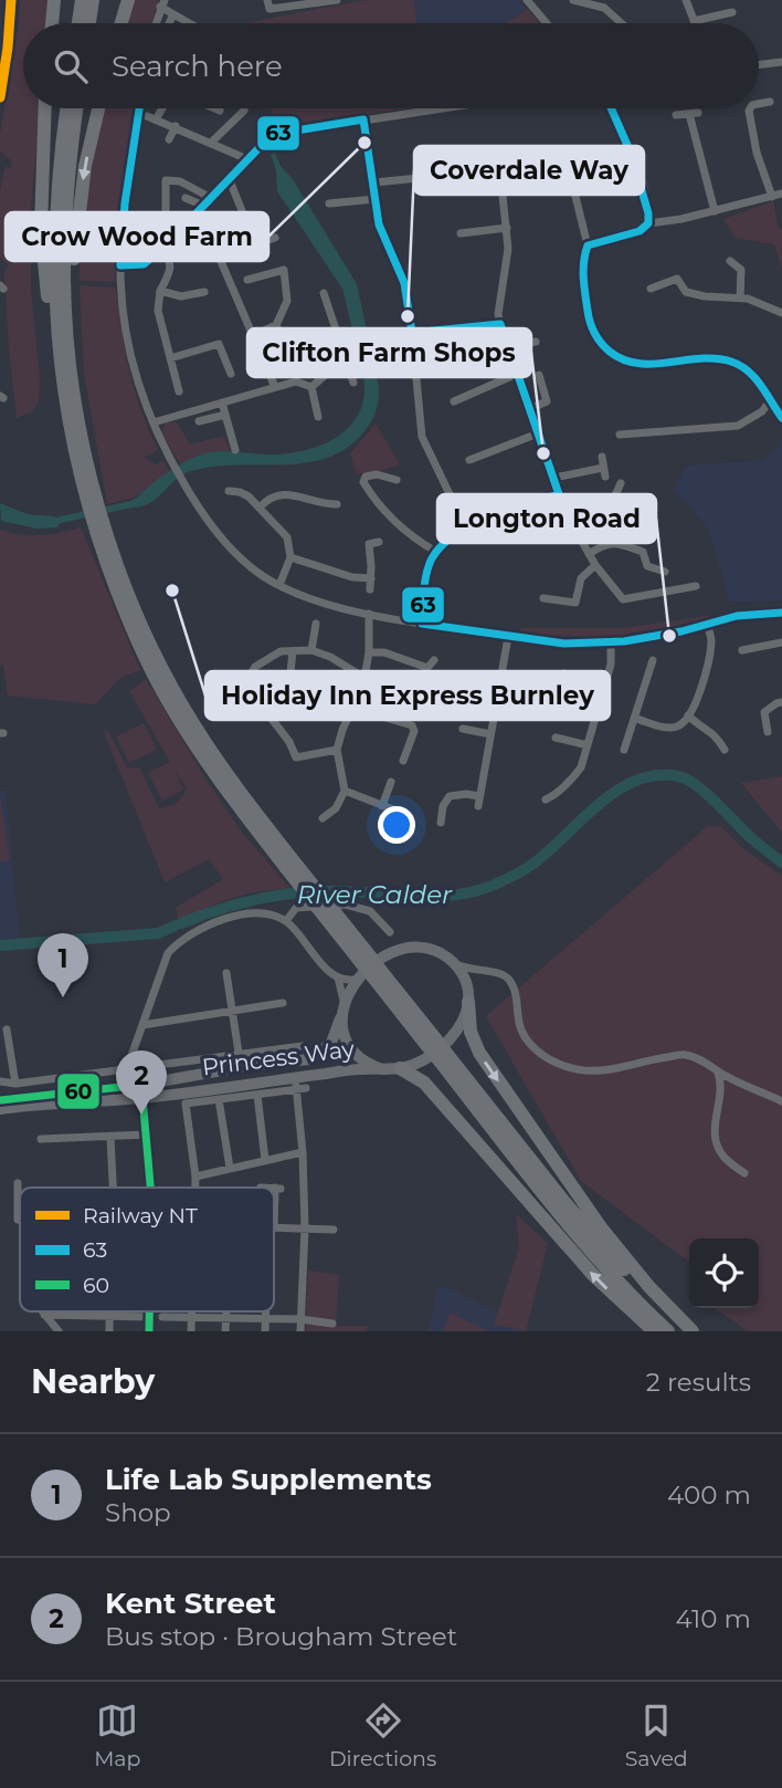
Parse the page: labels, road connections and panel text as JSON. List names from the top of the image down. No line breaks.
{"streets":{"main road":["Princess Way"]},"water":["River Calder"],"places":["Crow Wood Farm","Coverdale Way","Clifton Farm Shops","Holiday Inn Express Burnley","Longton Road"],"lines":["rail line NT","transit line 63","transit line 60"],"legend":["Railway NT","63","60"],"page":{"search":"Search here","pins":["1","2"],"heading":["Nearby","2 results"],"list":[{"mark":"1","name":"Life Lab Supplements","note":"Shop","value":"400 m"},{"mark":"2","name":"Kent Street","note":"Bus stop · Brougham Street","value":"410 m"}],"nav":["Map","Directions","Saved"]}}
